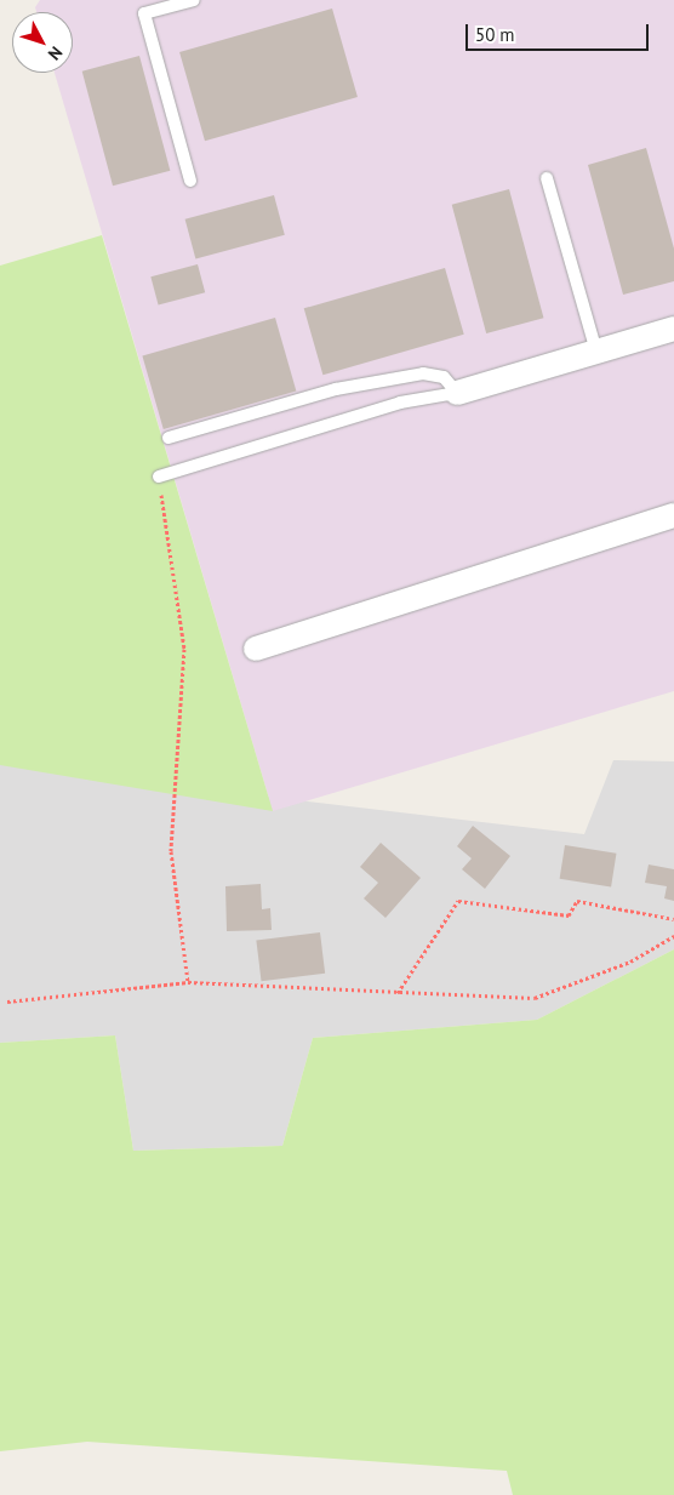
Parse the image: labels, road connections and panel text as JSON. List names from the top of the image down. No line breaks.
{"scale_bar":"50 m","north":"bottom right"}
